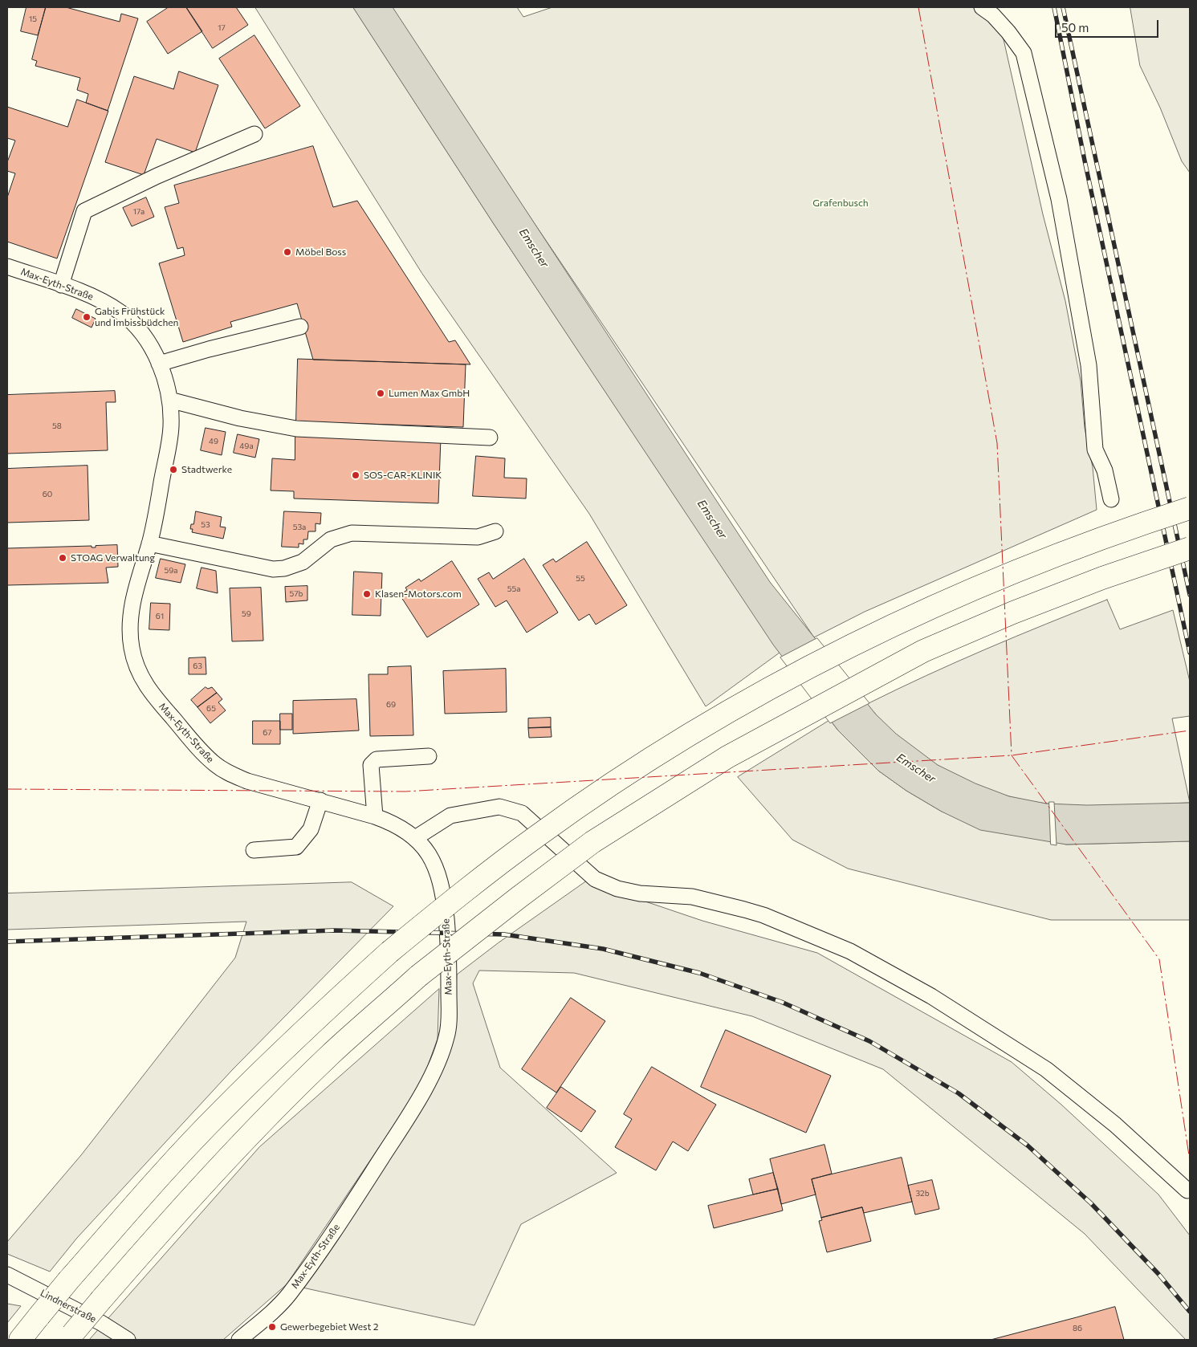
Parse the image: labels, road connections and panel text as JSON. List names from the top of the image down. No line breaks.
{"streets":{"street":["Max-Eyth-Straße","Lindnerstraße"]},"water":["Emscher"],"parks":["Grafenbusch"],"places":["Möbel Boss","Gabis Frühstück und Imbissbüdchen","Lumen Max GmbH","Stadtwerke","SOS-CAR-KLINIK","STOAG Verwaltung","Klasen-Motors.com","Gewerbegebiet West 2"],"house_numbers":["15","17","17a","58","49","49a","60","53","53a","59a","55","55a","57b","59","61","63","69","65","67","32b","86"],"scale_bar":"50 m"}
